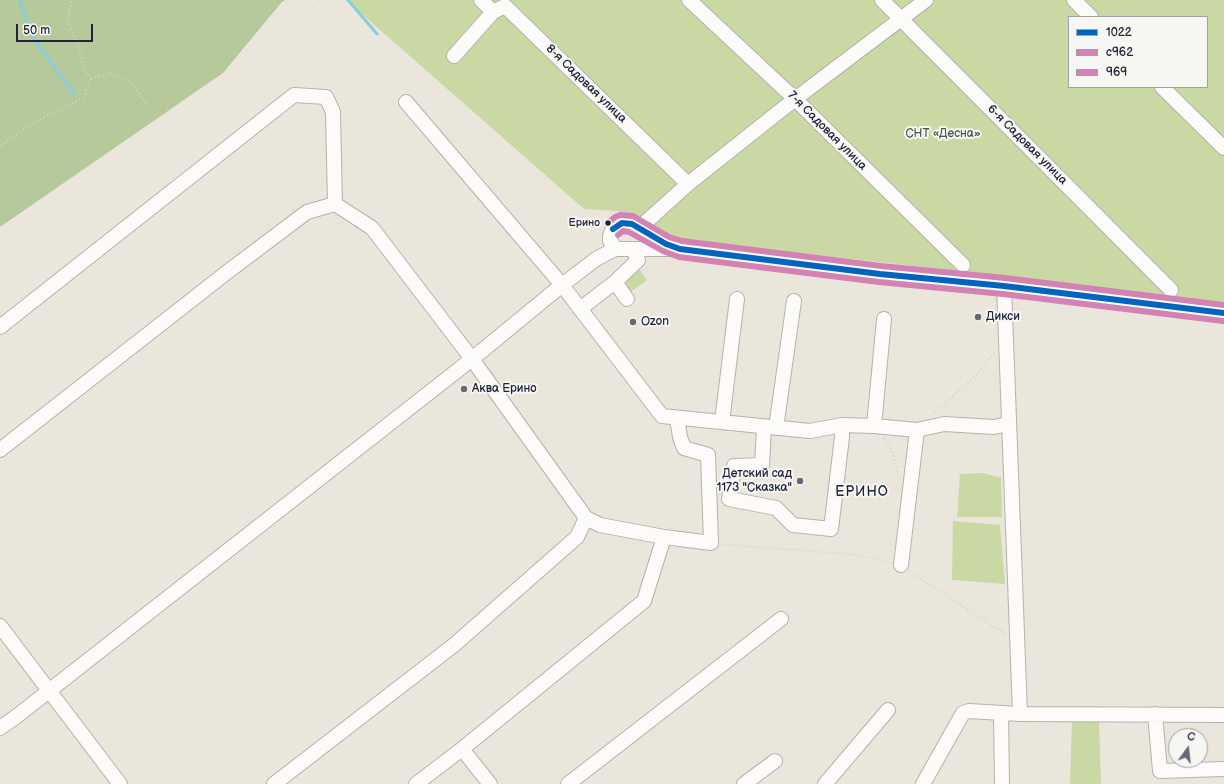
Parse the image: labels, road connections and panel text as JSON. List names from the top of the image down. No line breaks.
{"streets":{"street":["8-я Садовая улица","7-я Садовая улица","6-я Садовая улица"]},"districts":["ЕРИНО"],"parks":["СНТ «Десна»"],"places":["Ерино","Дикси","Ozon","Аква Ерино","Детский сад 1173 \"Сказка\""],"lines":["transit line 969","transit line 1022","transit line с962"],"legend":["1022","с962","969"],"scale_bar":"50 m","north":"top"}
